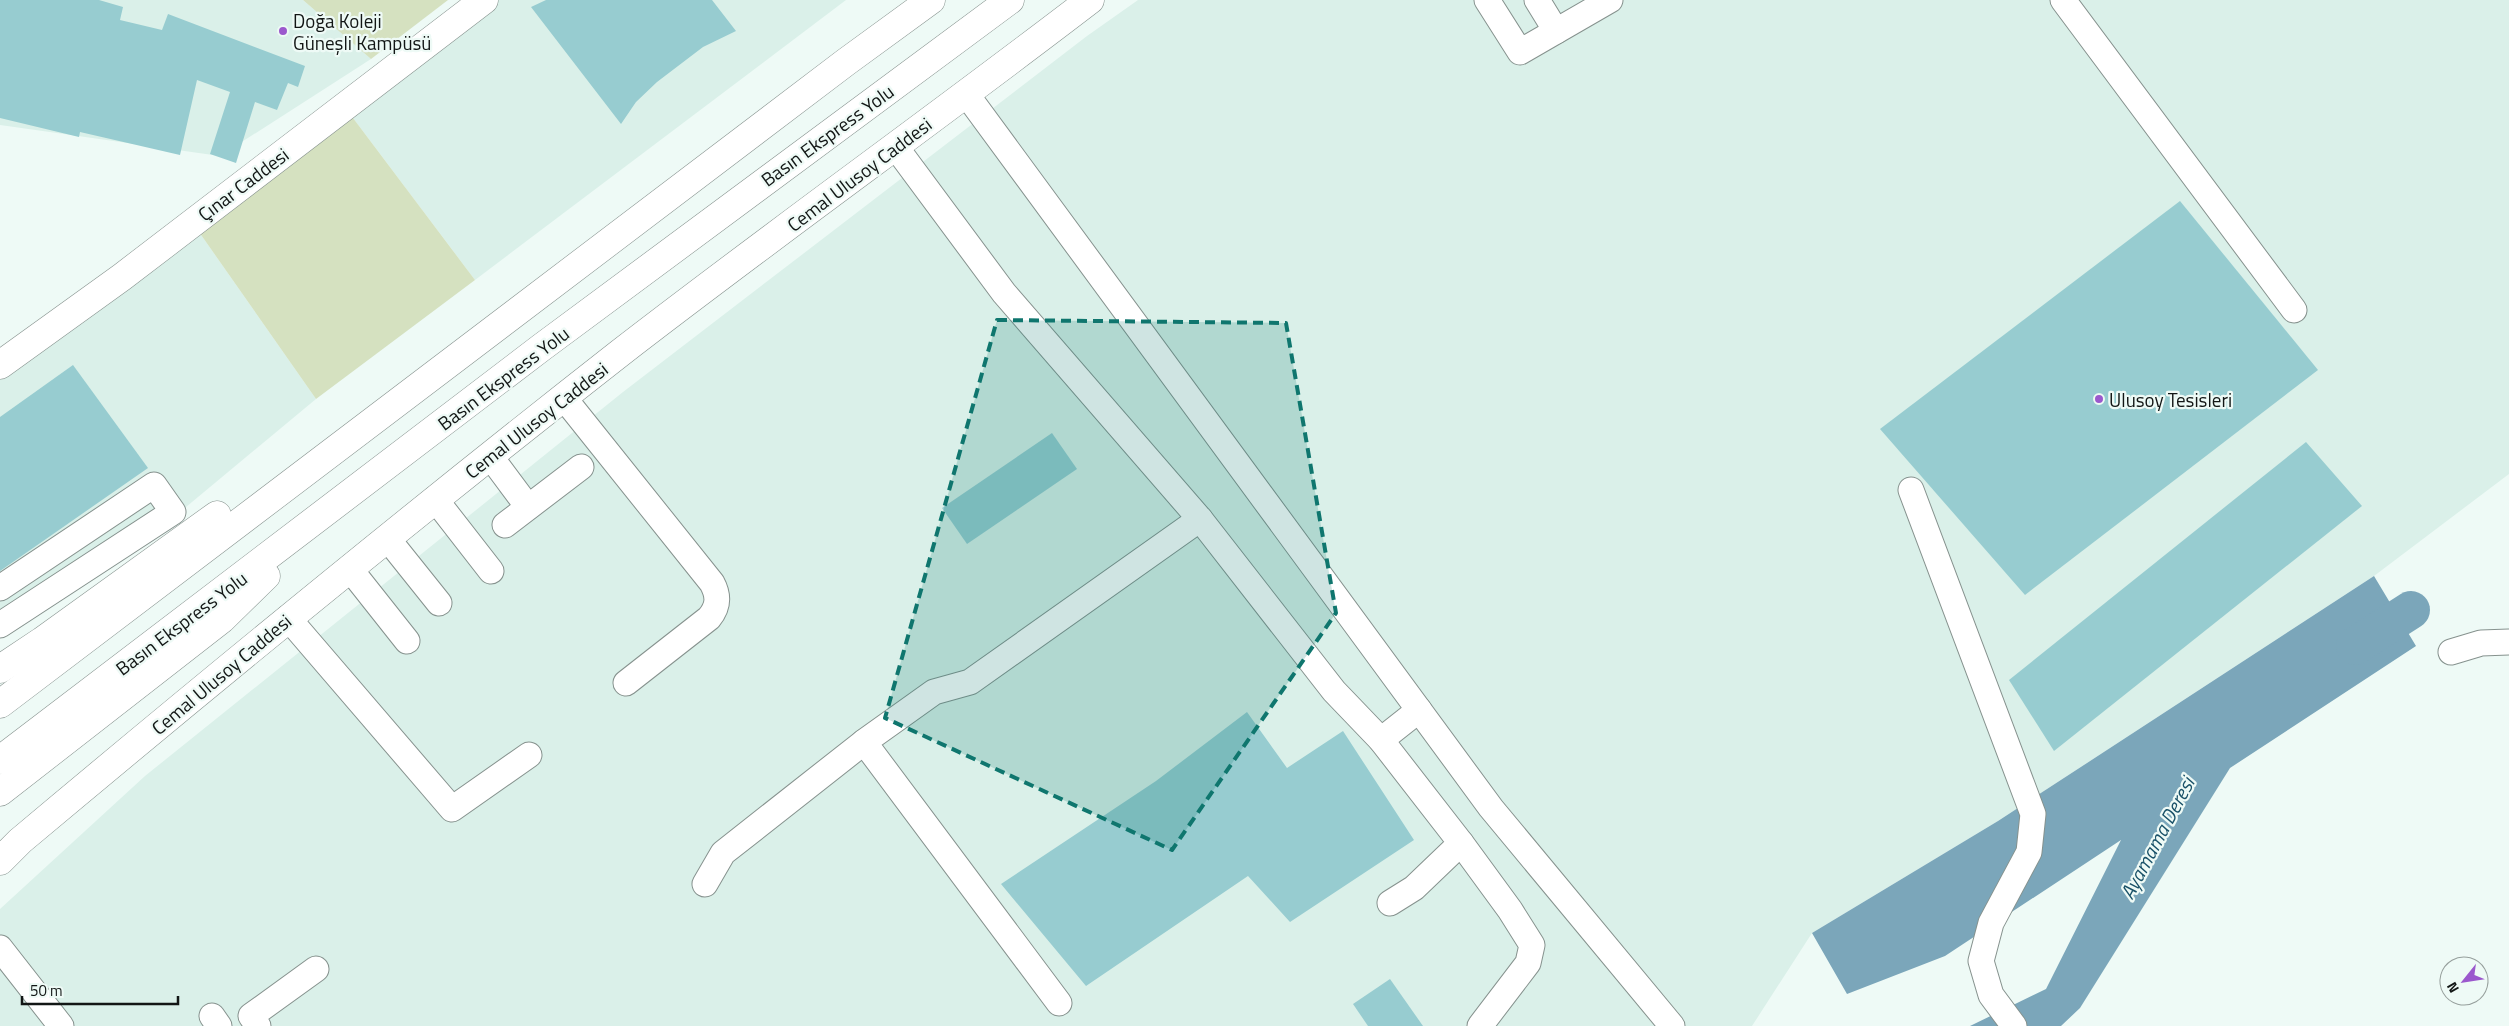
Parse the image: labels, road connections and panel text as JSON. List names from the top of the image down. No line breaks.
{"streets":{"main road":["Basın Ekspress Yolu","Cemal Ulusoy Caddesi","Çınar Caddesi"]},"water":["Ayamama Deresi"],"places":["Doğa Koleji Güneşli Kampüsü","Ulusoy Tesisleri"],"scale_bar":"50 m","north":"bottom left"}
